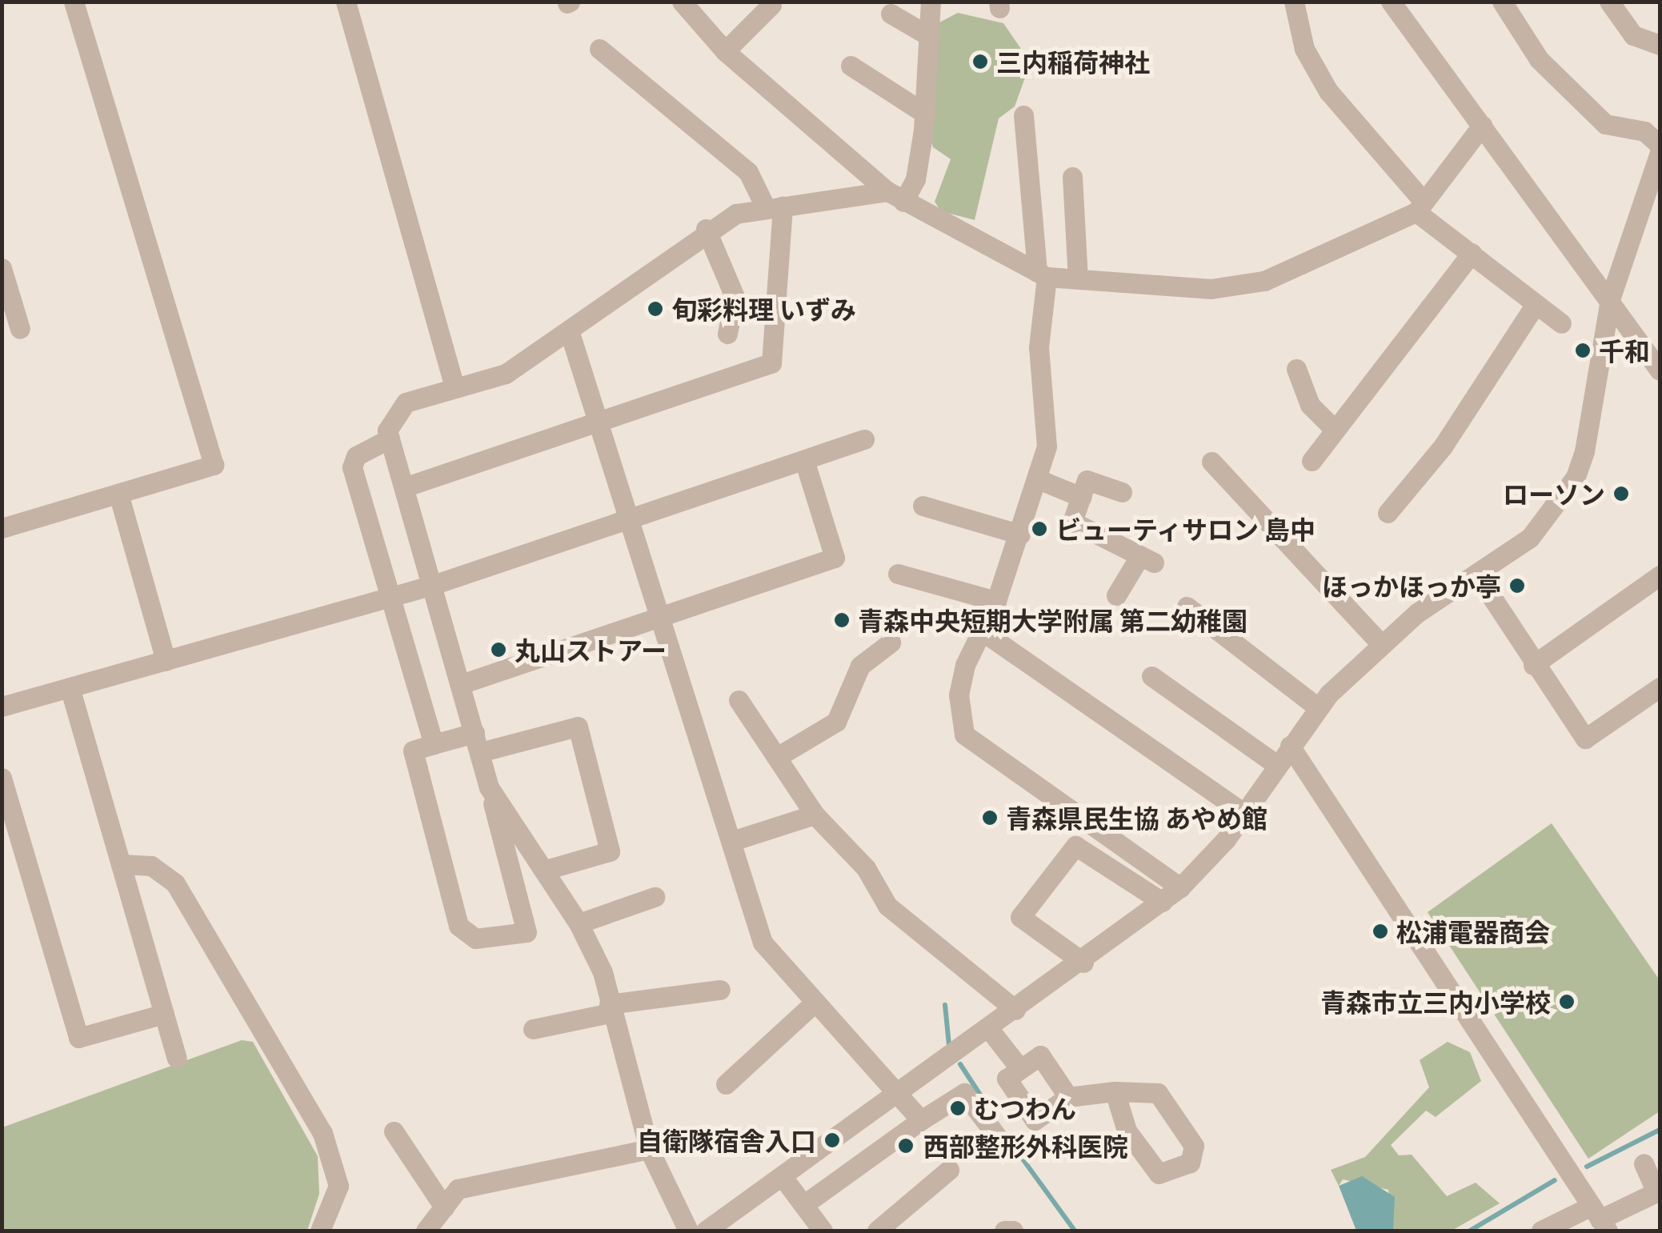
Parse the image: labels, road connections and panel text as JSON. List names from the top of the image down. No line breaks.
{"places":["三内稲荷神社","旬彩料理 いずみ","千和","ローソン","ビューティサロン 島中","ほっかほっか亭","青森中央短期大学附属 第二幼稚園","丸山ストアー","青森県民生協 あやめ館","松浦電器商会","青森市立三内小学校","むつわん","自衛隊宿舎入口","西部整形外科医院"]}
